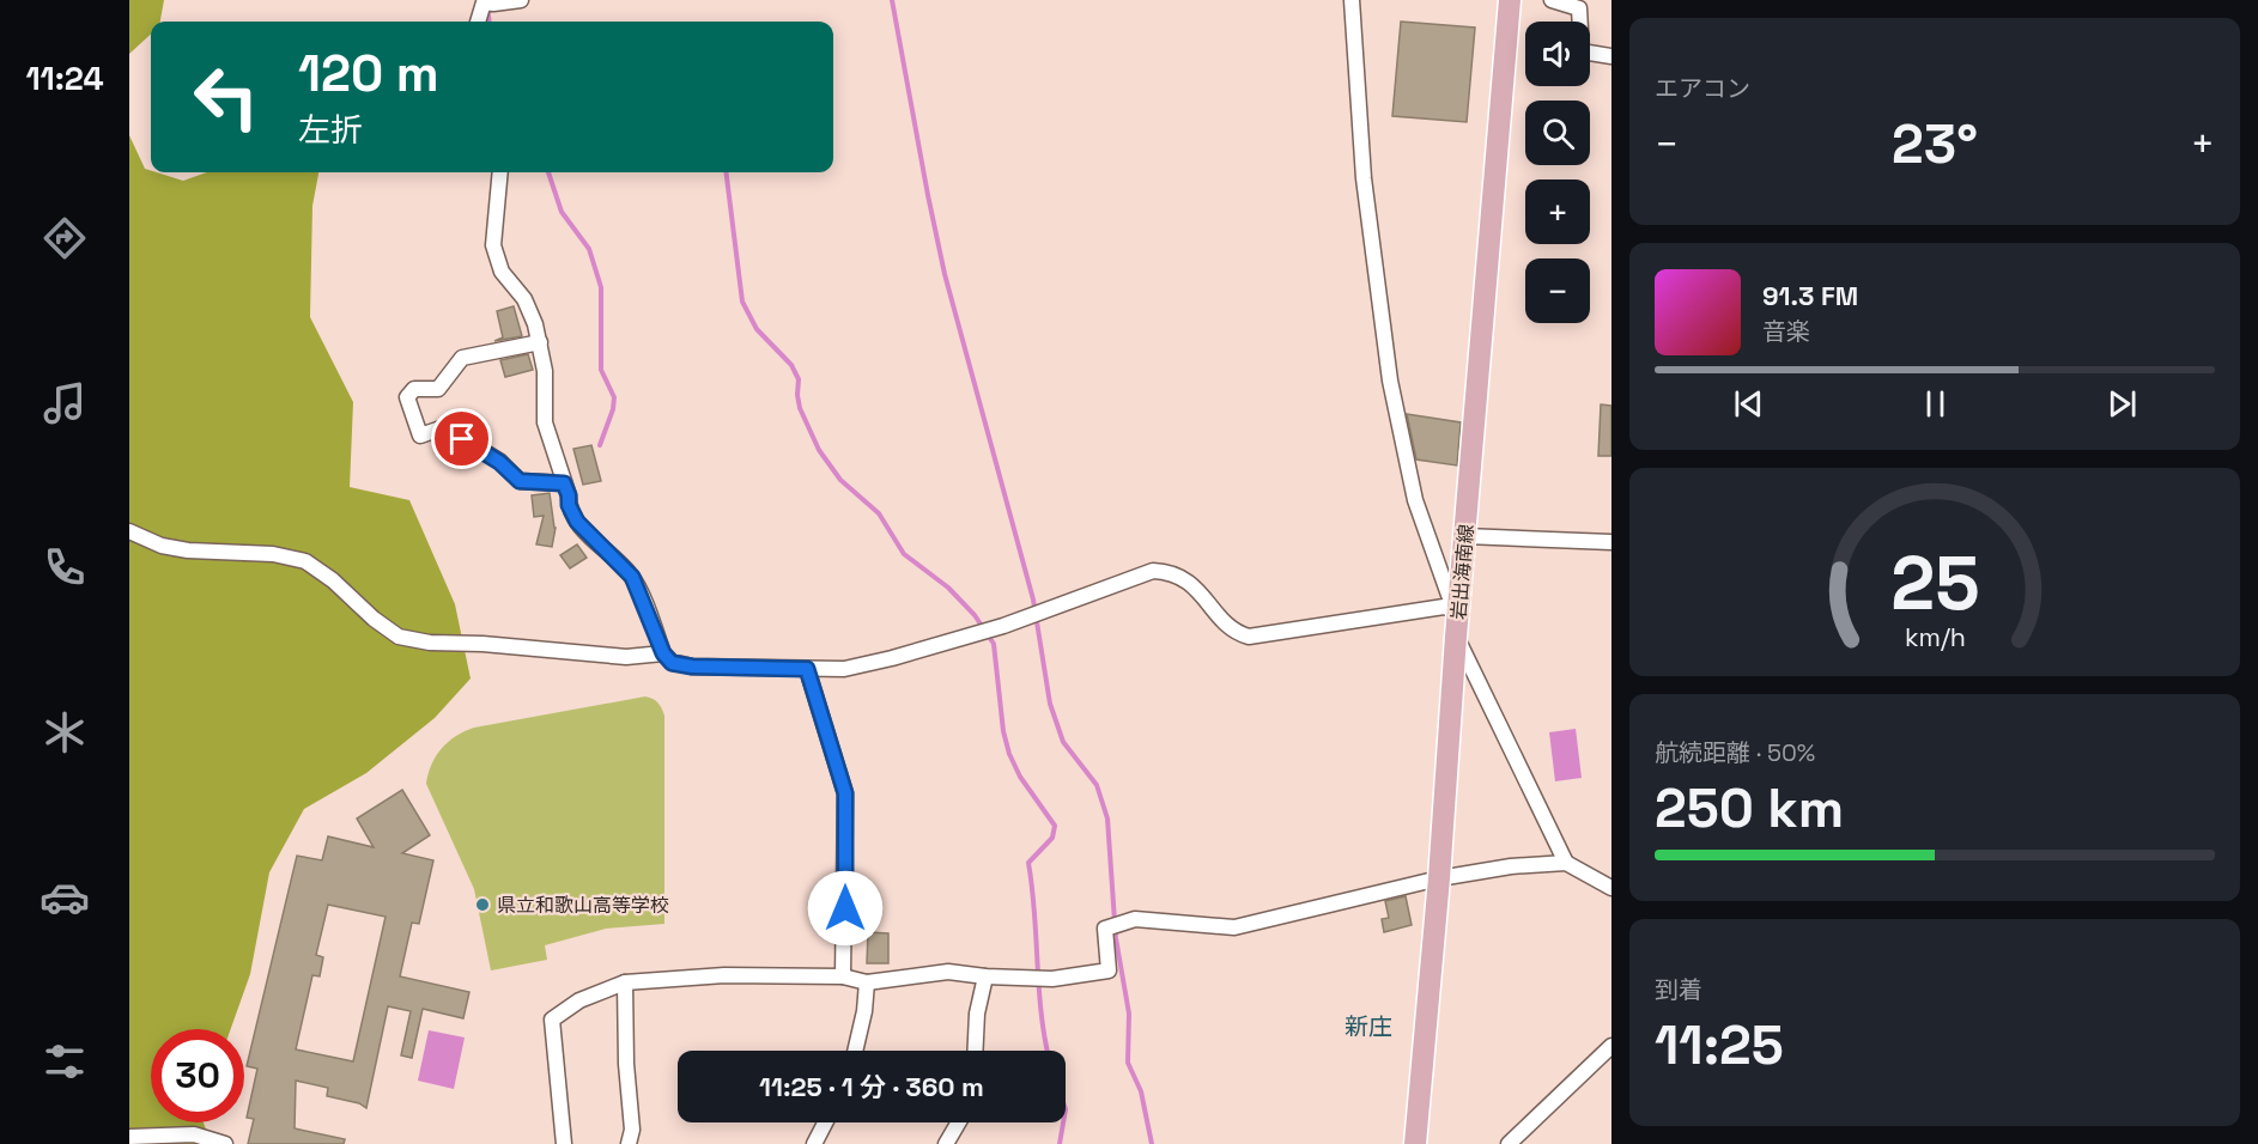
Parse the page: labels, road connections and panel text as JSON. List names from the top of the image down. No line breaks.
{"streets":{"main road":["岩出海南線"]},"districts":["新庄"],"places":["県立和歌山高等学校"],"page":{"tabs":"11:24","tile":["エアコン",["航続距離 · 50%","250 km"],["到着","11:25"]],"map_buttons":["+","−"],"turn":["120 m","左折"],"heat":["−","23°","+"],"song":["91.3 FM","音楽"],"limit":"30","trip":"11:25 · 1 分 · 360 m","gauge":["25","km/h"]}}
